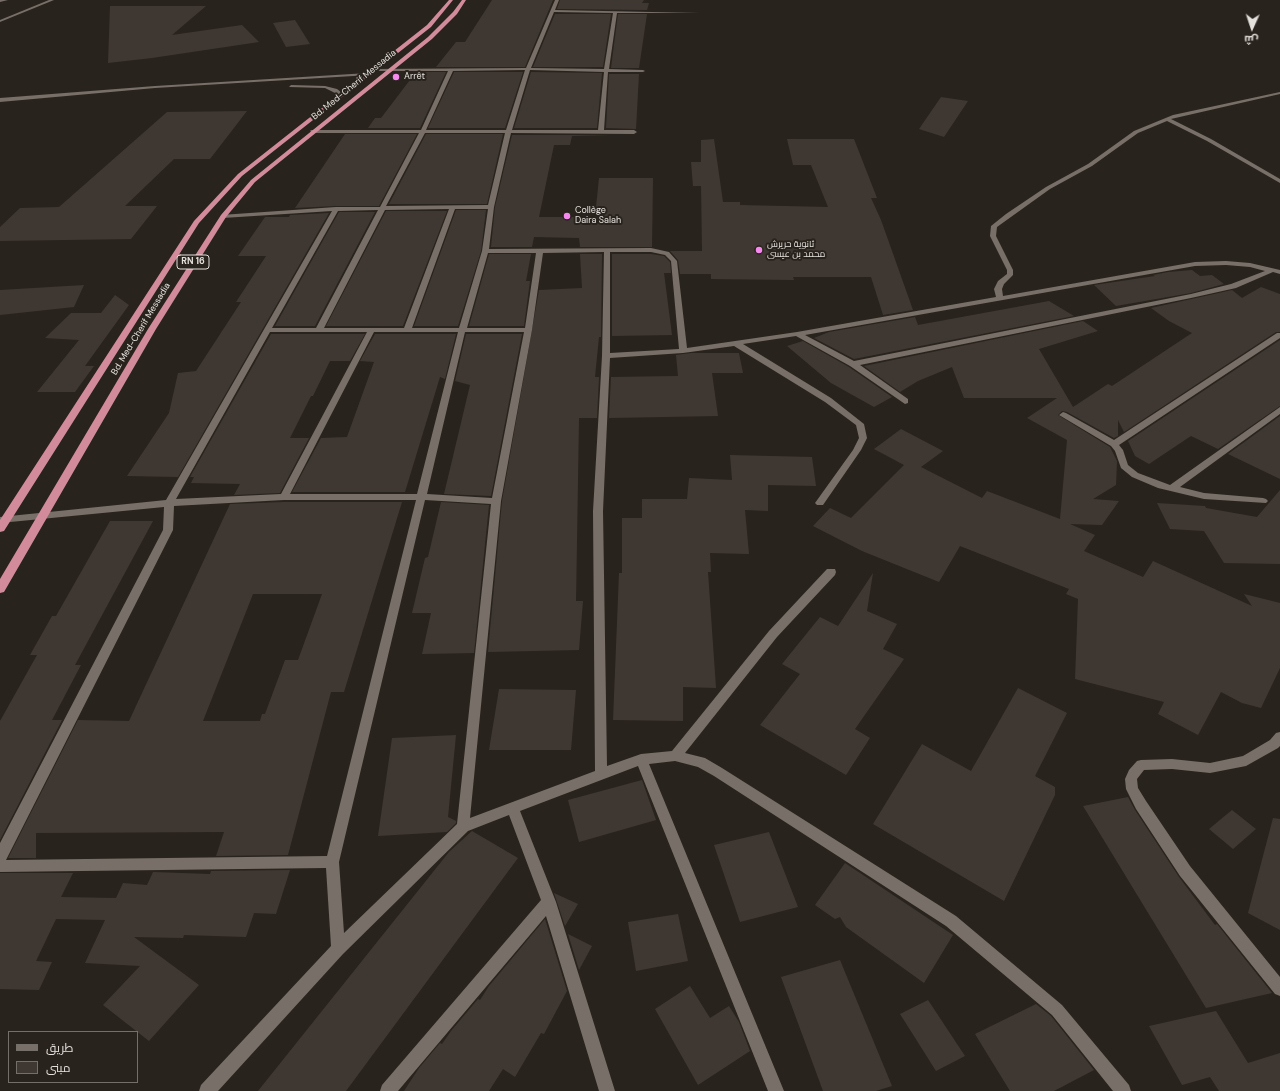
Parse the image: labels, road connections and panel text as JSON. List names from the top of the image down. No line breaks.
{"streets":{"highway":["Bd. Med-Cherif Messadia","RN 16"]},"places":["Arrêt","Collège Daira Salah","ثانوية حريرش محمد بن عيسى"],"legend":["طريق","مبنى"],"north":"bottom"}
